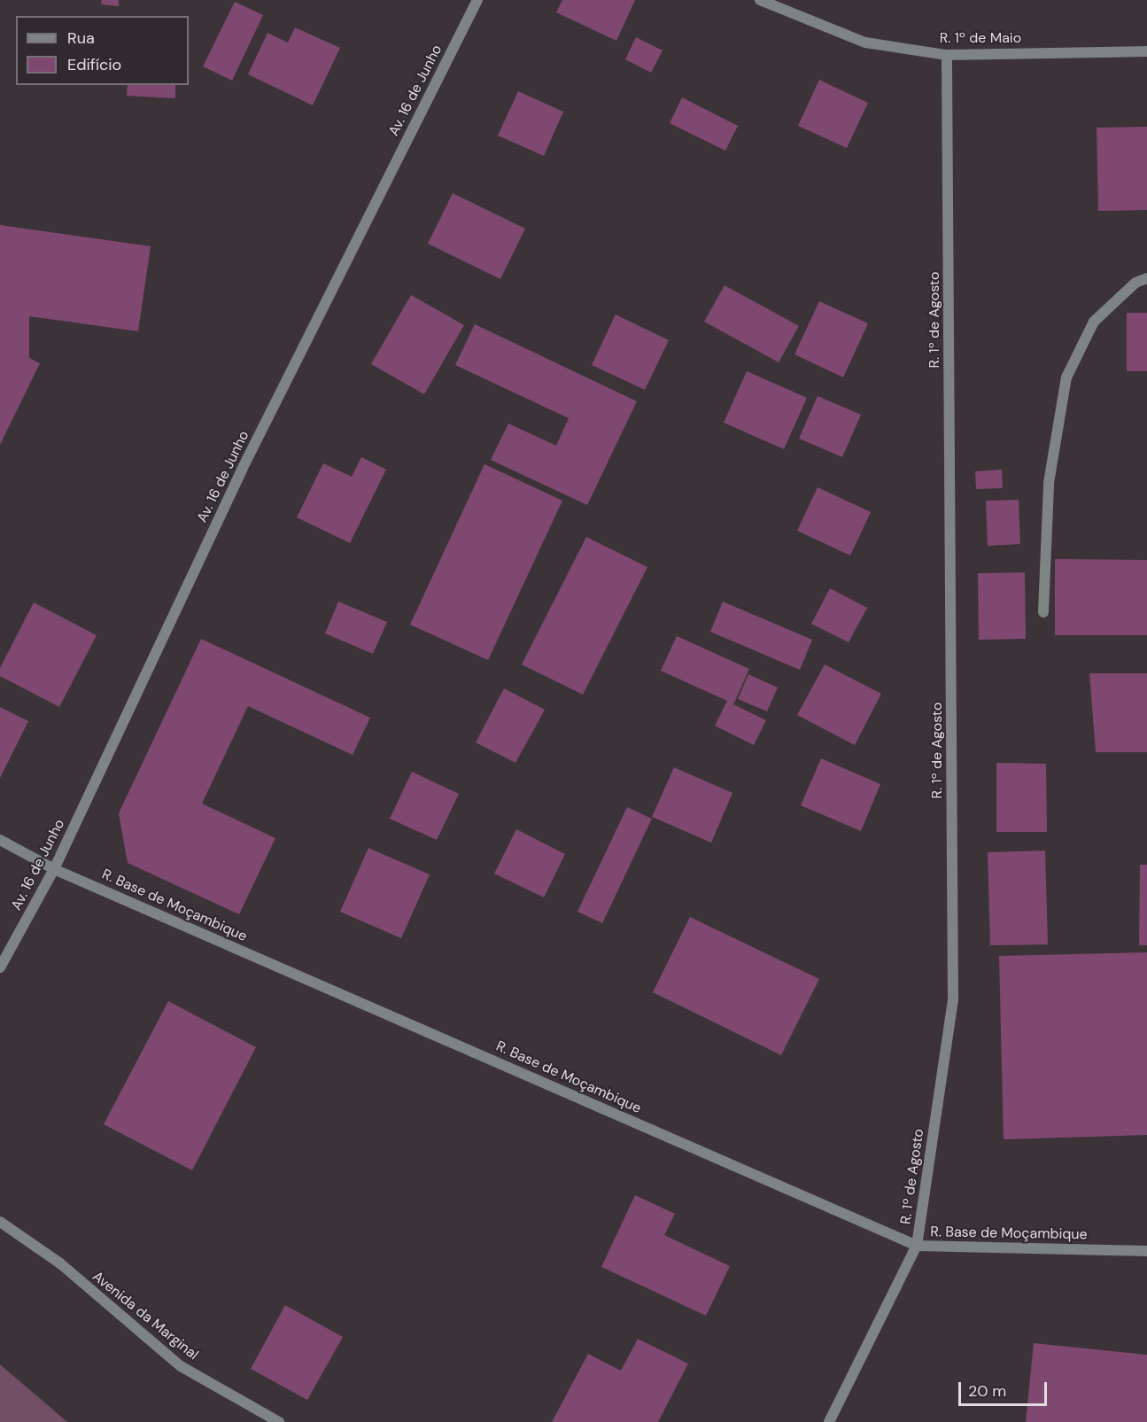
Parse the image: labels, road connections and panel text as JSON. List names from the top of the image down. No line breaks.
{"streets":{"street":["R. 1º de Maio","Av. 16 de Junho","R. 1º de Agosto","R. Base de Moçambique","Avenida da Marginal"]},"crossings":[["R. 1º de Maio","R. 1º de Agosto"],["Av. 16 de Junho","R. Base de Moçambique"],["R. 1º de Agosto","R. Base de Moçambique"]],"legend":["Rua","Edifício"],"scale_bar":"20 m"}
